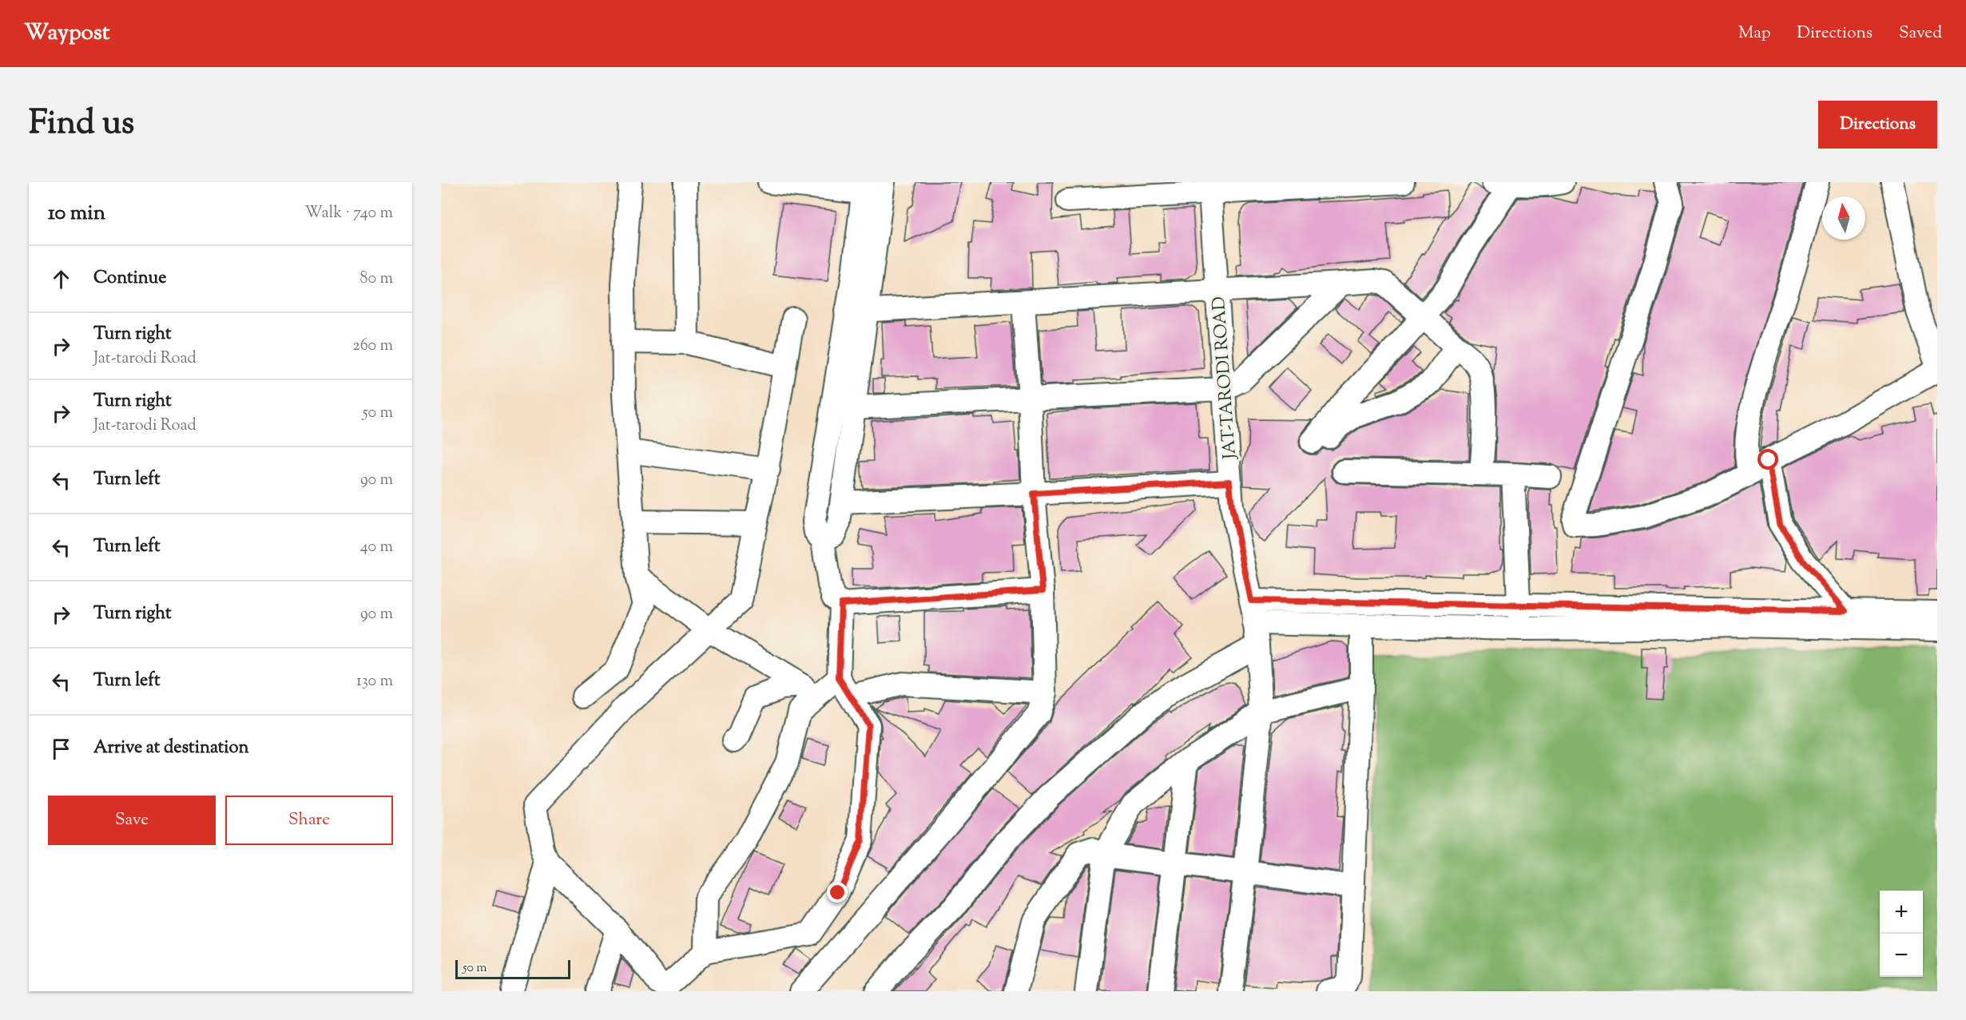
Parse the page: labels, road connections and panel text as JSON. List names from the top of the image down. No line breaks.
{"streets":{"street":["JAT-TARODI ROAD"]},"scale_bar":"50 m","north":"top","page":{"header":"Waypost","nav":["Map","Directions","Saved"],"title":"Find us","buttons":["Directions",["Save","Share"]],"heading":["10 min","Walk · 740 m"],"list":[["Continue","80 m"],["Turn right","Jat-tarodi Road","260 m"],["Turn right","Jat-tarodi Road","50 m"],["Turn left","90 m"],["Turn left","40 m"],["Turn right","90 m"],["Turn left","130 m"],"Arrive at destination"],"map_buttons":["+","−"],"scale":"50 m"}}
